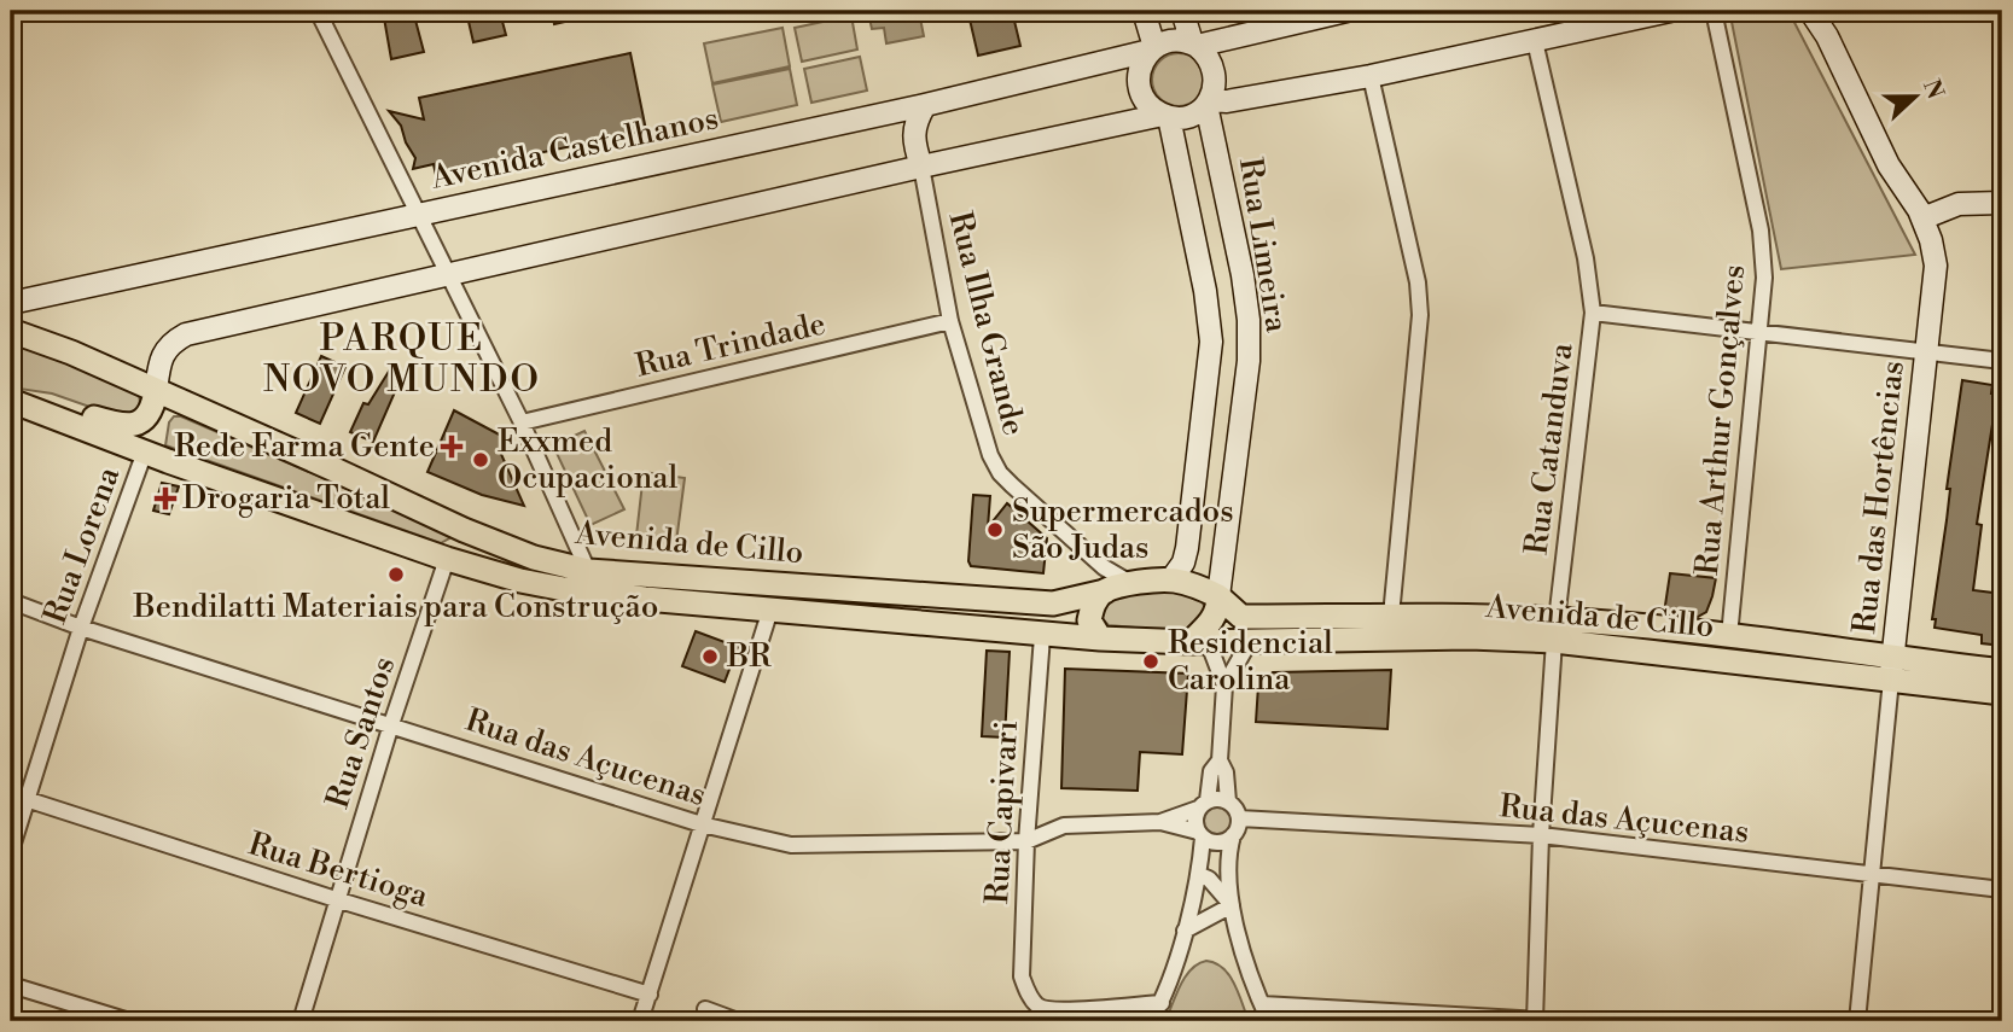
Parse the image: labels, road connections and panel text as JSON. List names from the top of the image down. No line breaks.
{"streets":{"main road":["Avenida Castelhanos","Rua Limeira","Rua das Hortências","Avenida de Cillo"],"street":["Rua Ilha Grande","Rua Trindade","Rua Arthur Gonçalves","Rua Catanduva","Rua Lorena","Rua Santos","Rua das Açucenas","Rua Capivari","Rua Bertioga"]},"crossings":[["Avenida Castelhanos","Rua Limeira"],["Rua Limeira","Avenida de Cillo"],["Rua Ilha Grande","Rua Trindade"],["Rua Ilha Grande","Avenida de Cillo"],["Rua Arthur Gonçalves","Avenida de Cillo"],["Rua Catanduva","Avenida de Cillo"],["Rua Catanduva","Rua das Açucenas"],["Rua das Hortências","Avenida de Cillo"],["Rua das Hortências","Rua das Açucenas"],["Avenida de Cillo","Rua Lorena"],["Avenida de Cillo","Rua Santos"],["Avenida de Cillo","Rua Capivari"],["Rua Lorena","Rua das Açucenas"],["Rua Lorena","Rua Bertioga"],["Rua Santos","Rua das Açucenas"],["Rua Santos","Rua Bertioga"],["Rua das Açucenas","Rua Capivari"]],"districts":["PARQUE NOVO MUNDO"],"places":{"health":["Rede Farma Gente","Drogaria Total"],"other":["Exxmed Ocupacional","Supermercados São Judas","Bendilatti Materiais para Construção","BR","Residencial Carolina"]},"north":"right"}
